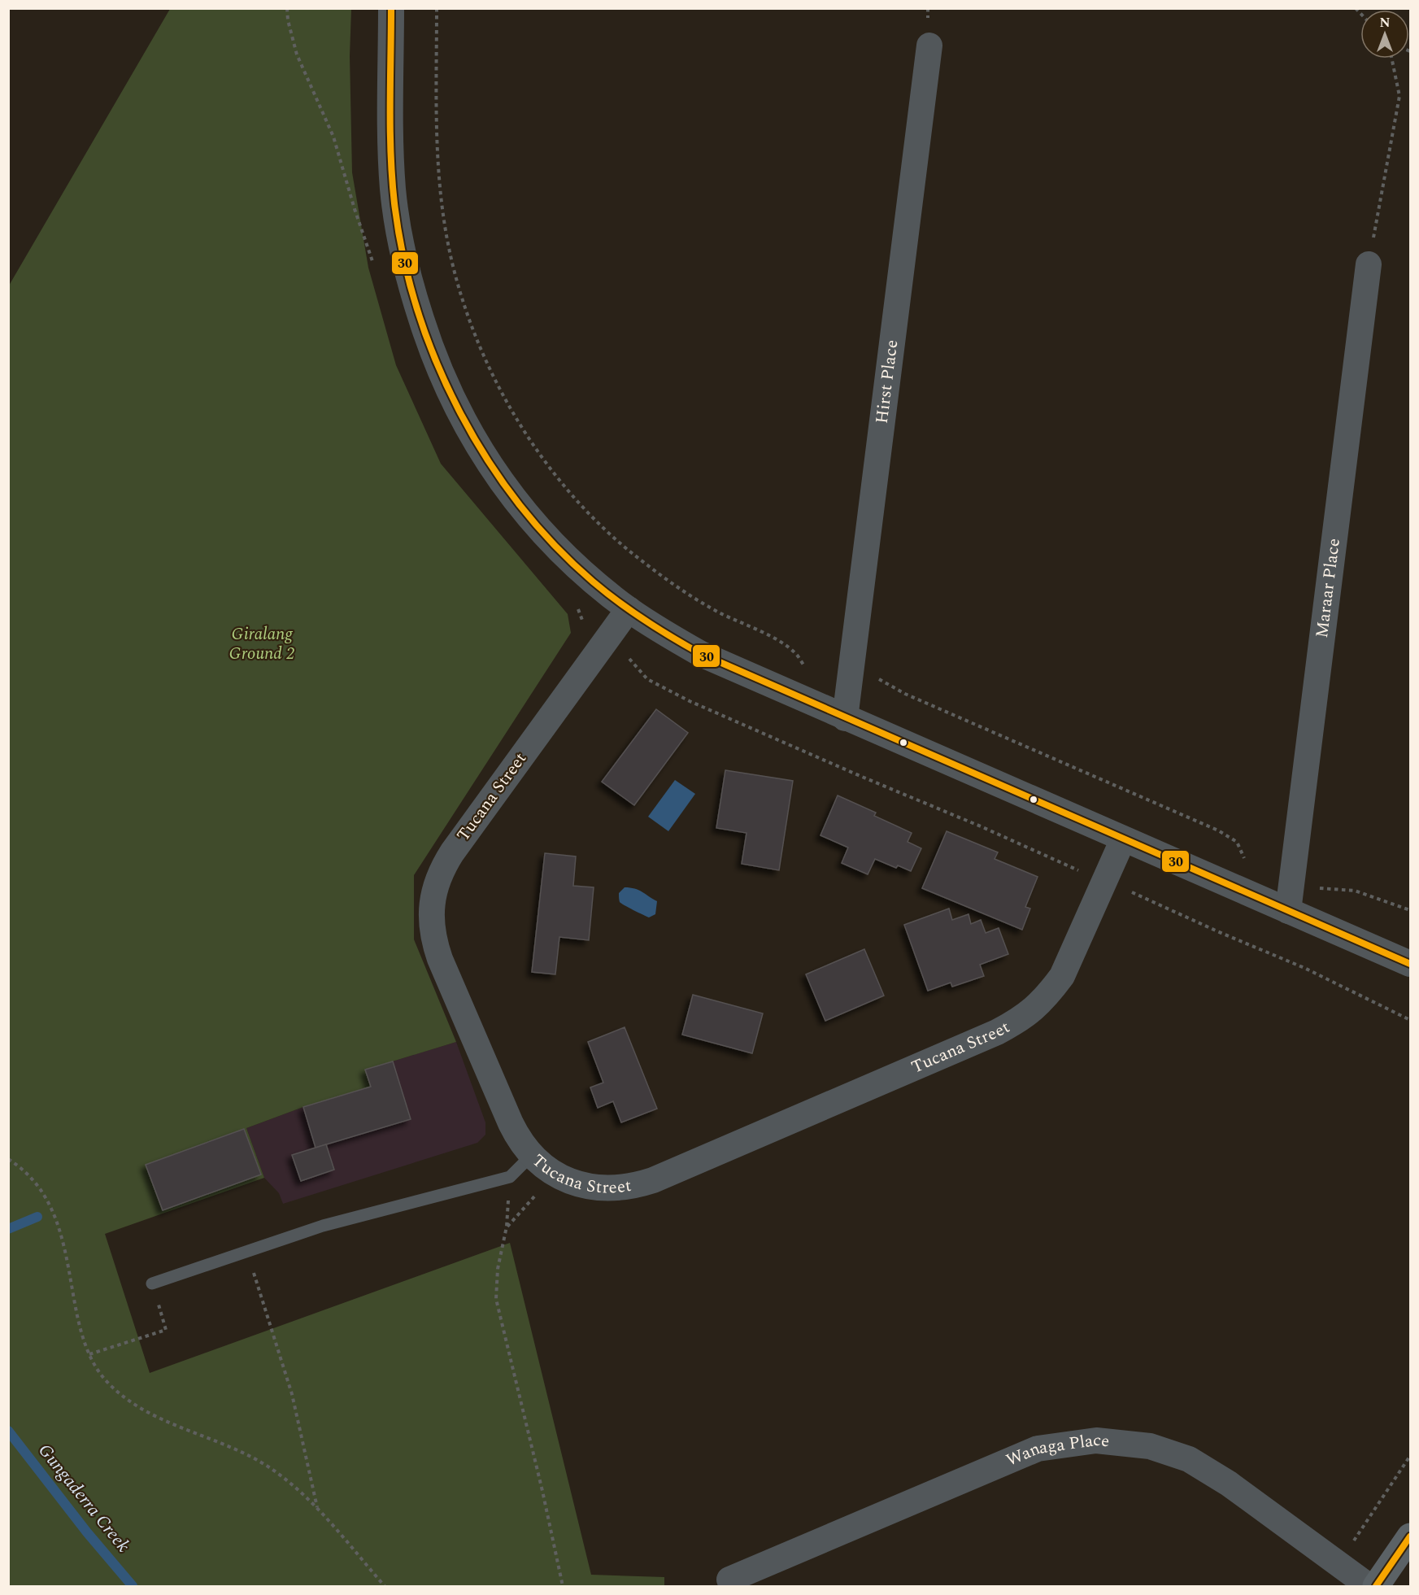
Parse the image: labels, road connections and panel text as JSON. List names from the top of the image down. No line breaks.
{"streets":{"street":["Hirst Place","Maraar Place","Tucana Street","Wanaga Place"]},"water":["Gungaderra Creek"],"parks":["Giralang Ground 2"],"lines":["transit line 30"],"north":"top"}
